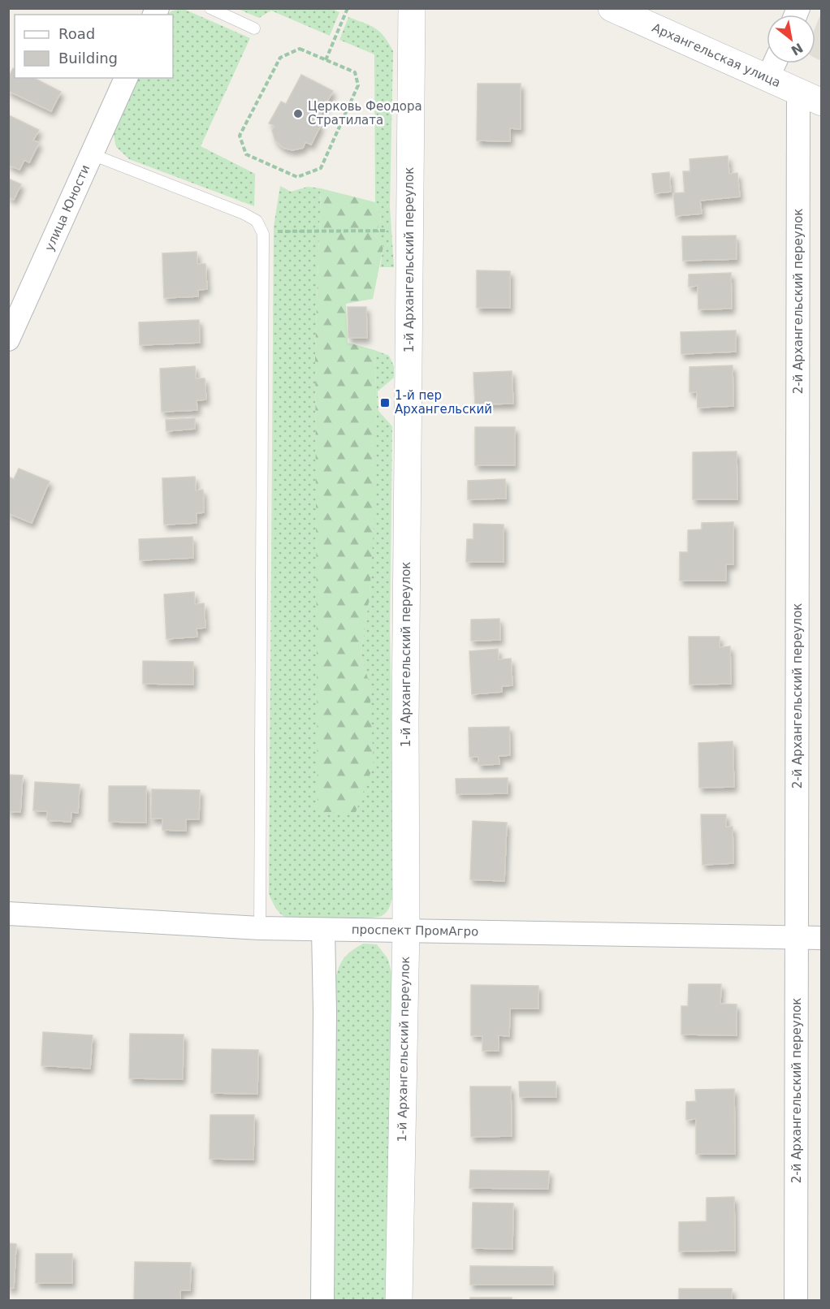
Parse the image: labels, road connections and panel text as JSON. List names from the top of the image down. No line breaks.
{"streets":{"street":["Архангельская улица","улица Юности","1-й Архангельский переулок","2-й Архангельский переулок","проспект ПромАгро"]},"crossings":[["Архангельская улица","2-й Архангельский переулок"],["1-й Архангельский переулок","проспект ПромАгро"],["2-й Архангельский переулок","проспект ПромАгро"]],"places":{"other":["Церковь Феодора Стратилата"],"transit":["1-й пер Архангельский"]},"legend":["Road","Building"],"north":"bottom right"}
